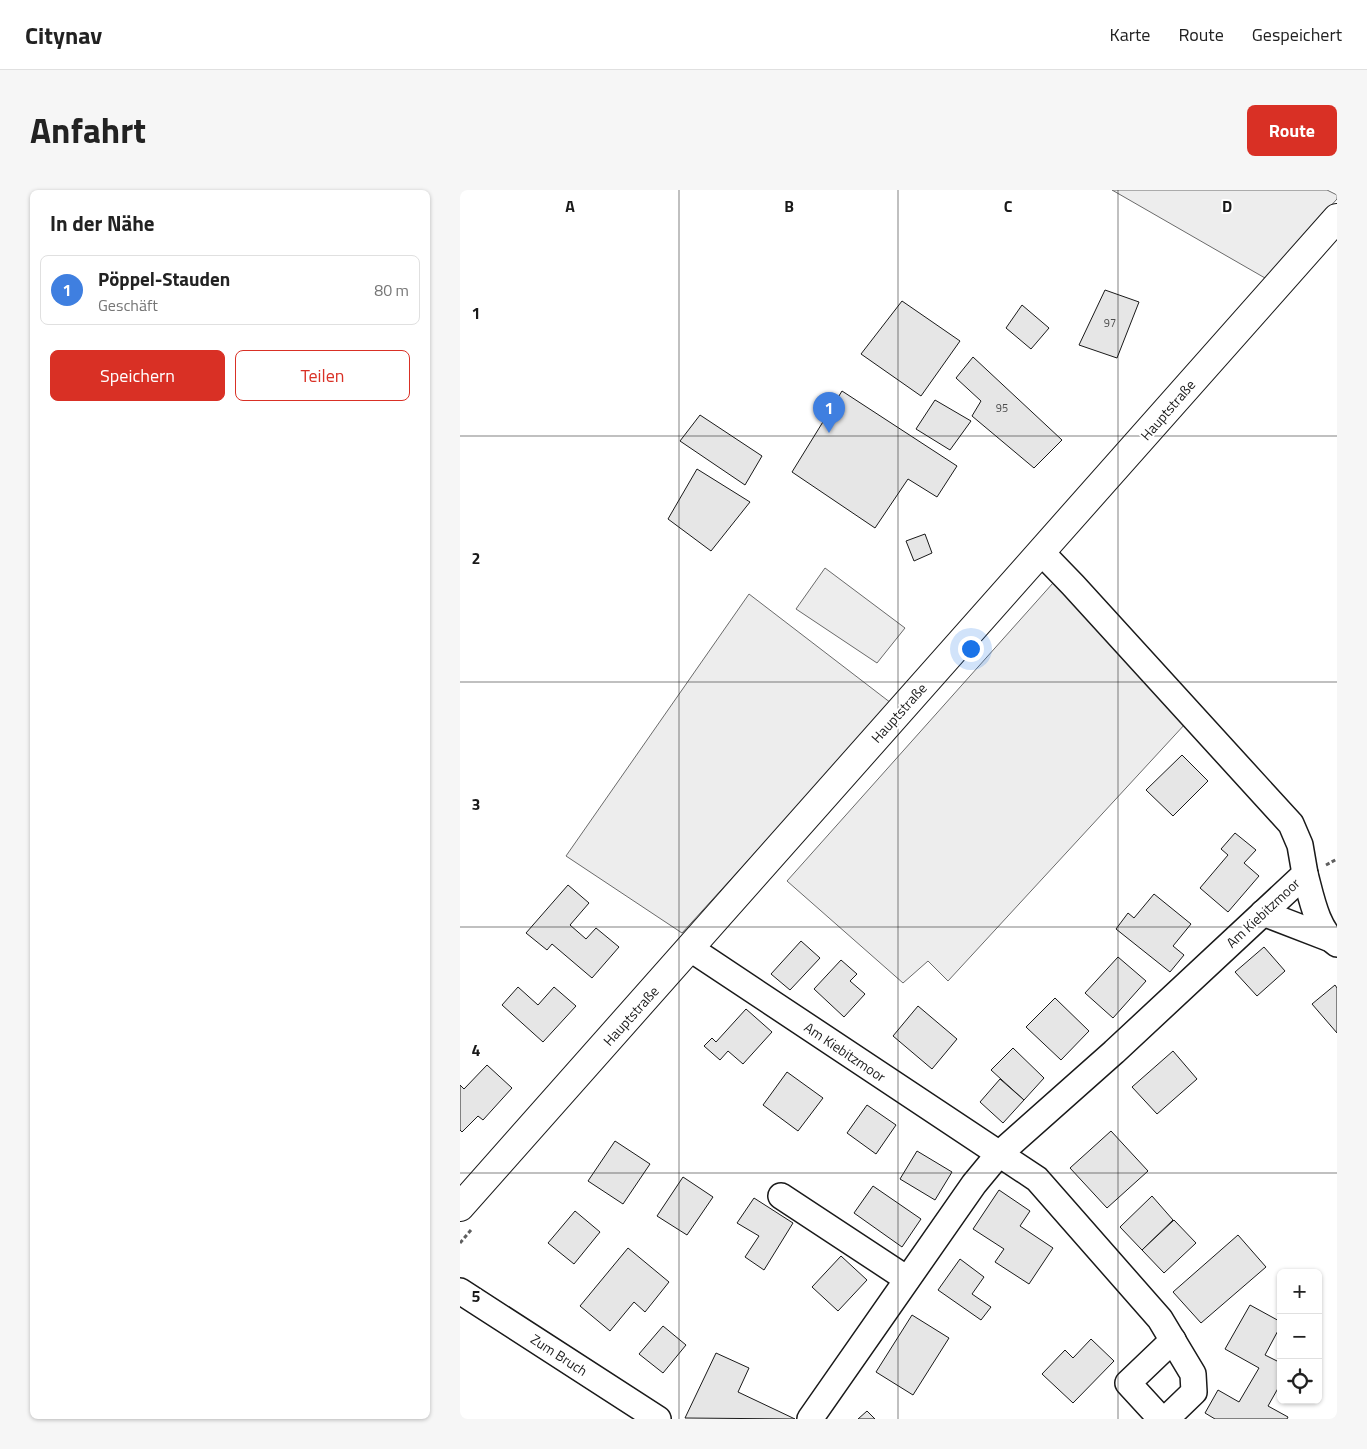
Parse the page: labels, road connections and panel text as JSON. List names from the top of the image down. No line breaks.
{"streets":{"main road":["Hauptstraße"],"street":["Am Kiebitzmoor","Zum Bruch"]},"crossings":[["Hauptstraße","Am Kiebitzmoor"]],"house_numbers":["97","95"],"page":{"header":"Citynav","nav":["Karte","Route","Gespeichert"],"title":"Anfahrt","buttons":["Route",["Speichern","Teilen"]],"heading":"In der Nähe","list":[{"mark":"1","name":"Pöppel-Stauden","note":"Geschäft","value":"80 m"}],"pins":"1","map_buttons":["+","−"]},"grid":{"columns":["A","B","C","D"],"rows":["1","2","3","4","5"]}}
